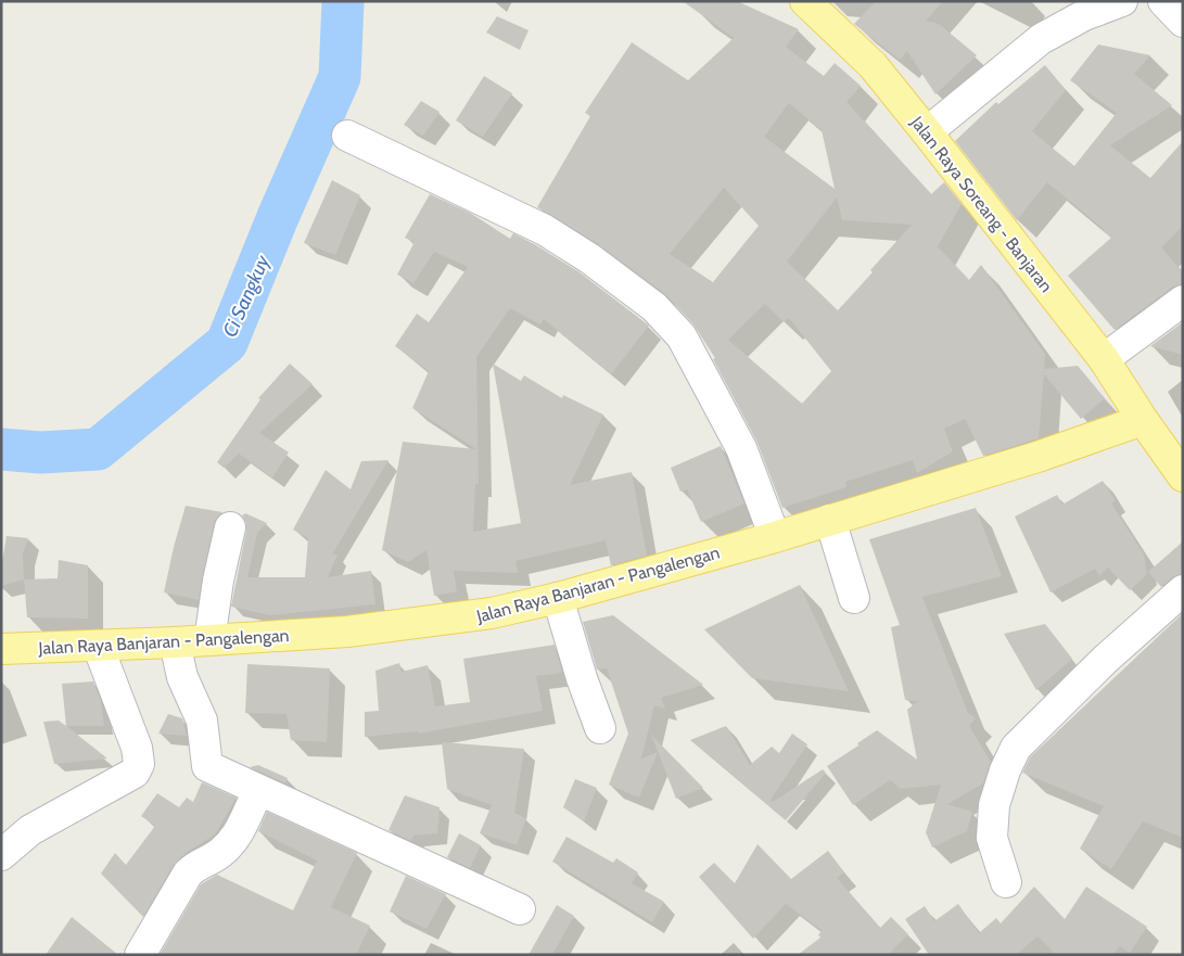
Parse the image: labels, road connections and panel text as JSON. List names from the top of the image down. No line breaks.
{"streets":{"main road":["Jalan Raya Soreang - Banjaran","Jalan Raya Banjaran - Pangalengan"]},"crossings":[["Jalan Raya Soreang - Banjaran","Jalan Raya Banjaran - Pangalengan"]],"water":["Ci Sangkuy"]}
